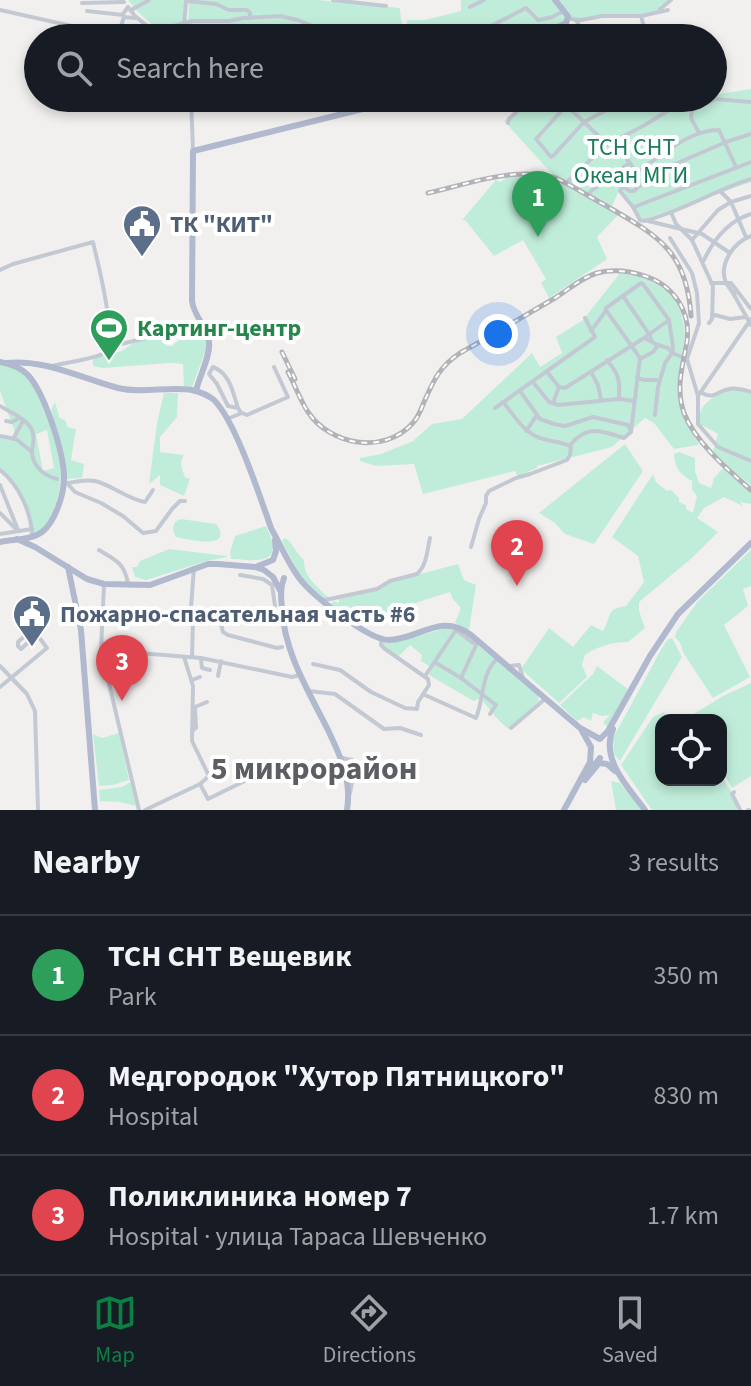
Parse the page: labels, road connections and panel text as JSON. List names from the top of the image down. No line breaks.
{"districts":["5 микрорайон"],"parks":["ТСН СНТ Океан МГИ"],"places":{"public building":["ТК \"КИТ\"","Пожарно-спасательная часть #6"],"sports":["Картинг-центр"]},"page":{"search":"Search here","pins":["1","2","3"],"heading":["Nearby","3 results"],"list":[{"mark":"1","name":"ТСН СНТ Вещевик","note":"Park","value":"350 m"},{"mark":"2","name":"Медгородок \"Хутор Пятницкого\"","note":"Hospital","value":"830 m"},{"mark":"3","name":"Поликлиника номер 7","note":"Hospital · улица Тараса Шевченко","value":"1.7 km"}],"nav":["Map","Directions","Saved"]}}
